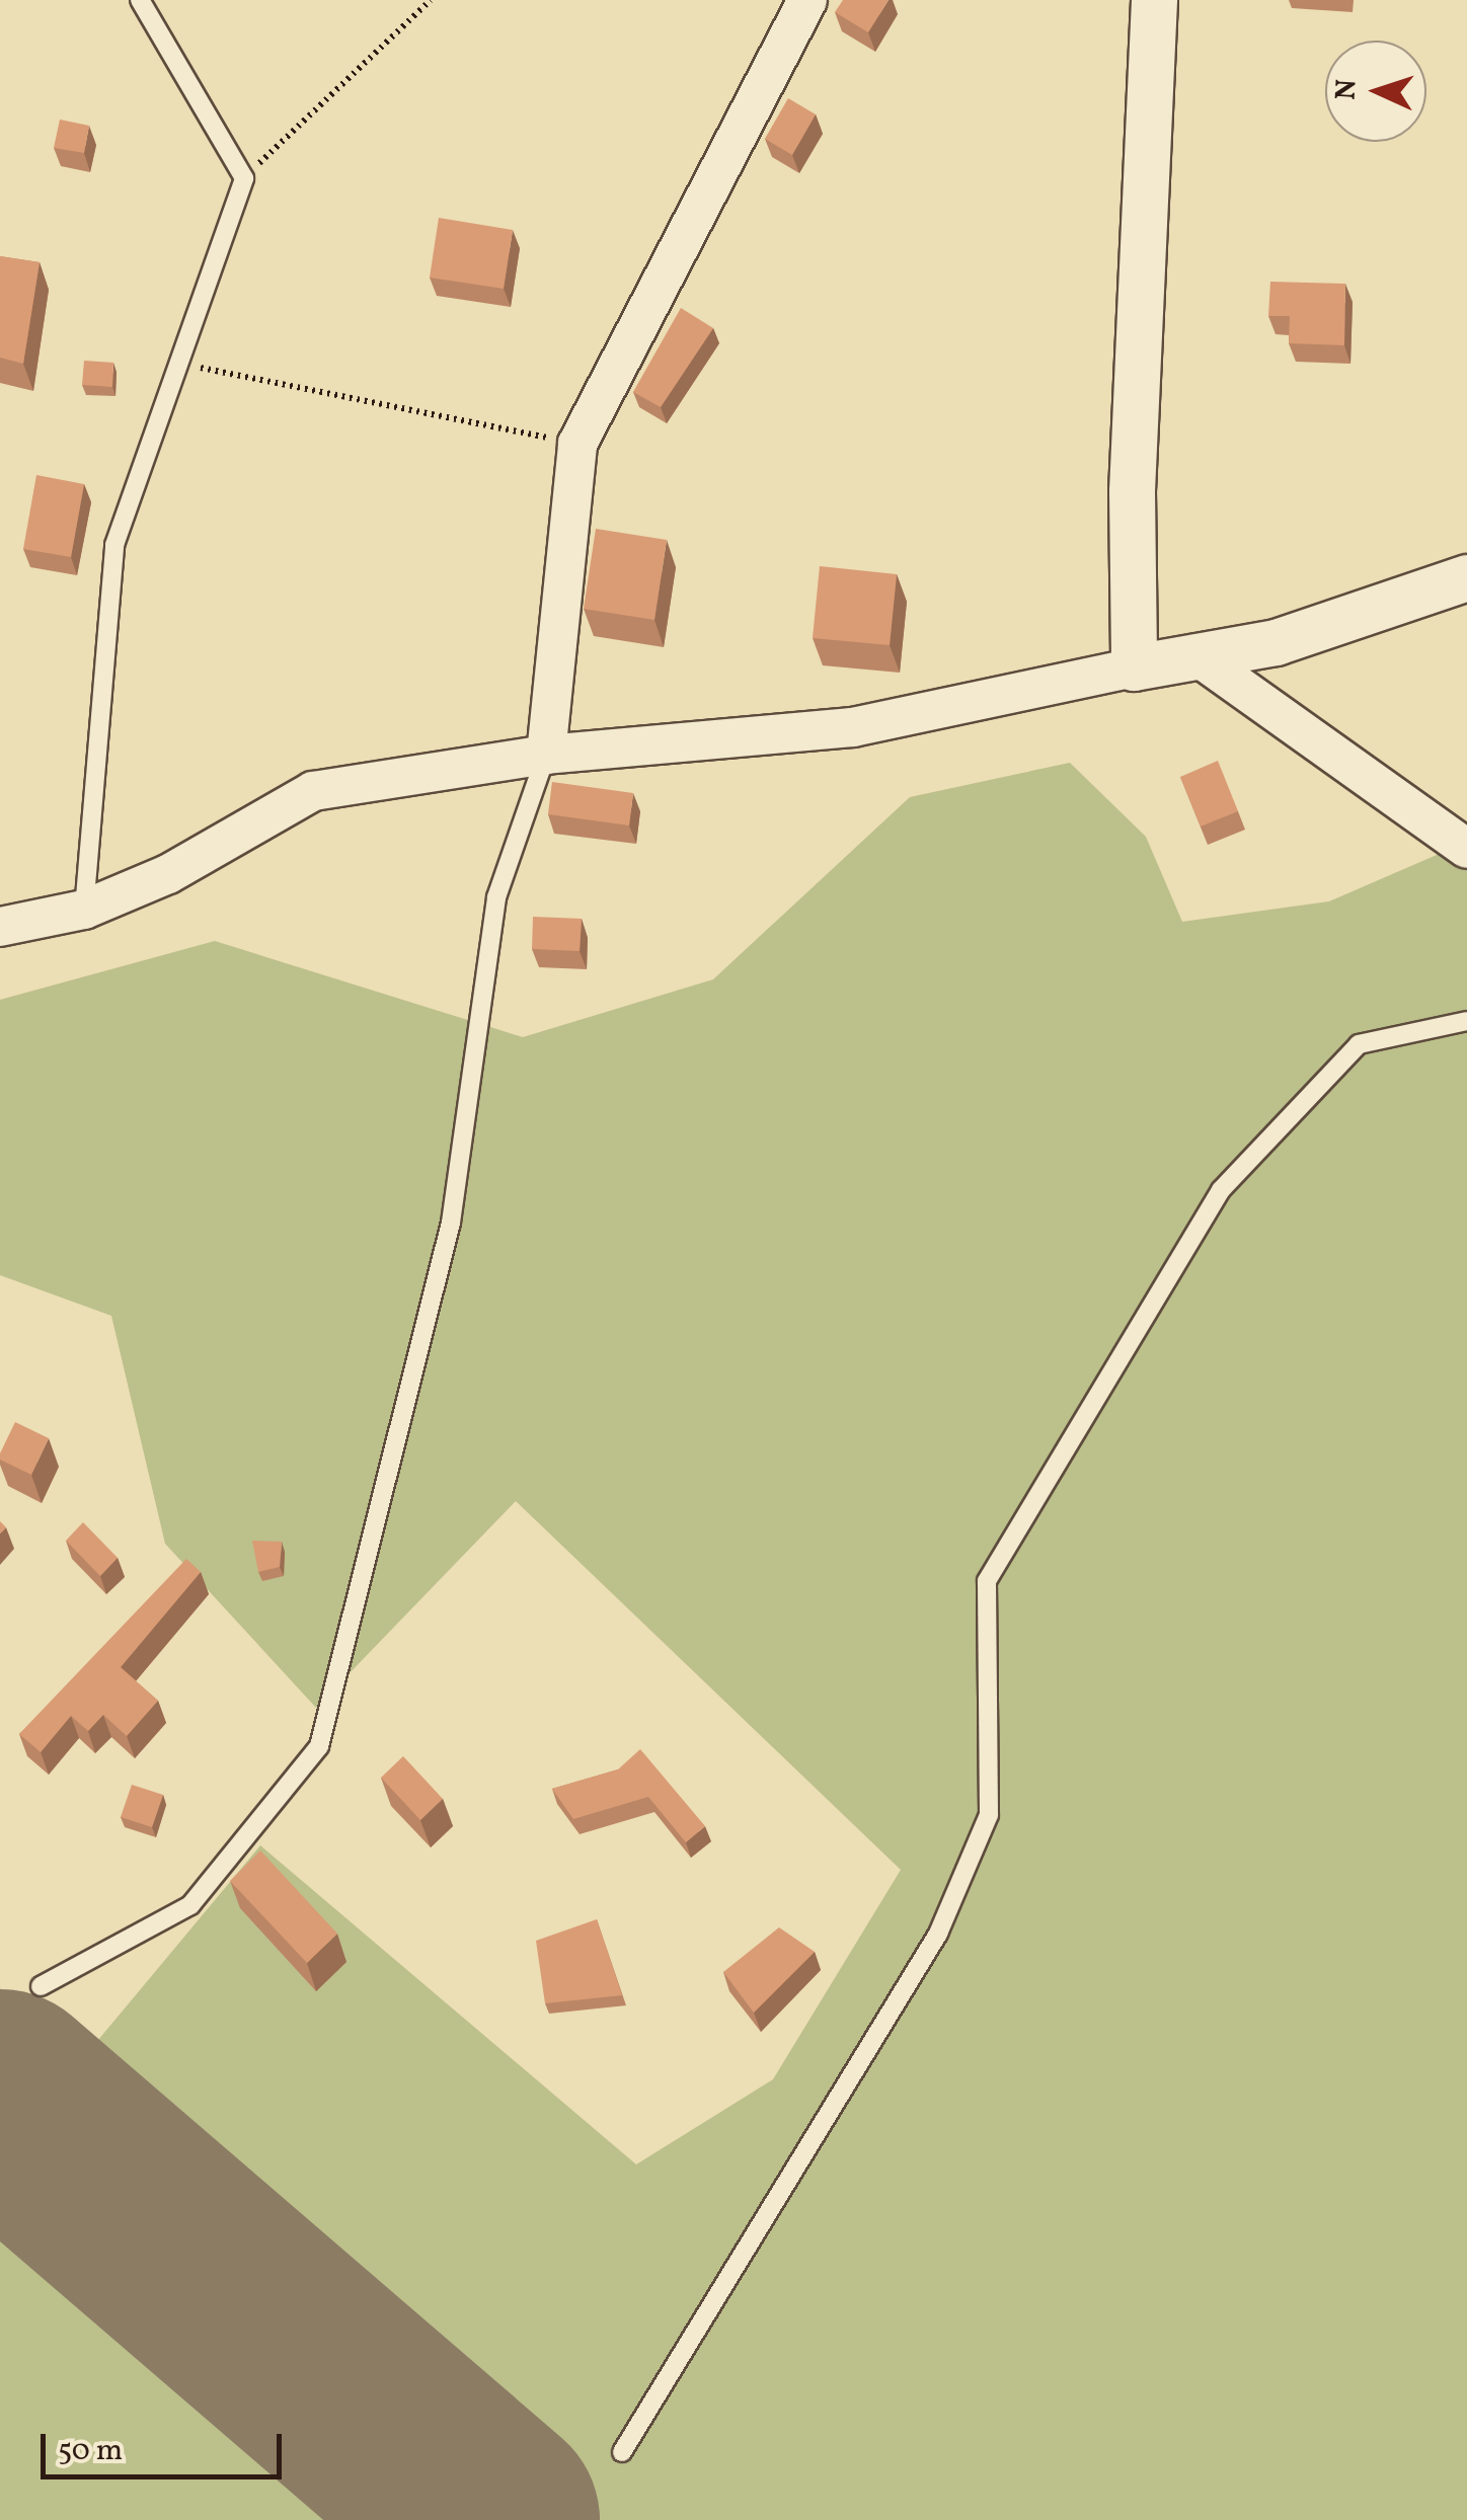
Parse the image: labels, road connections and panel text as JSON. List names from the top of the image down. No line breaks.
{"scale_bar":"50 m","north":"left"}
